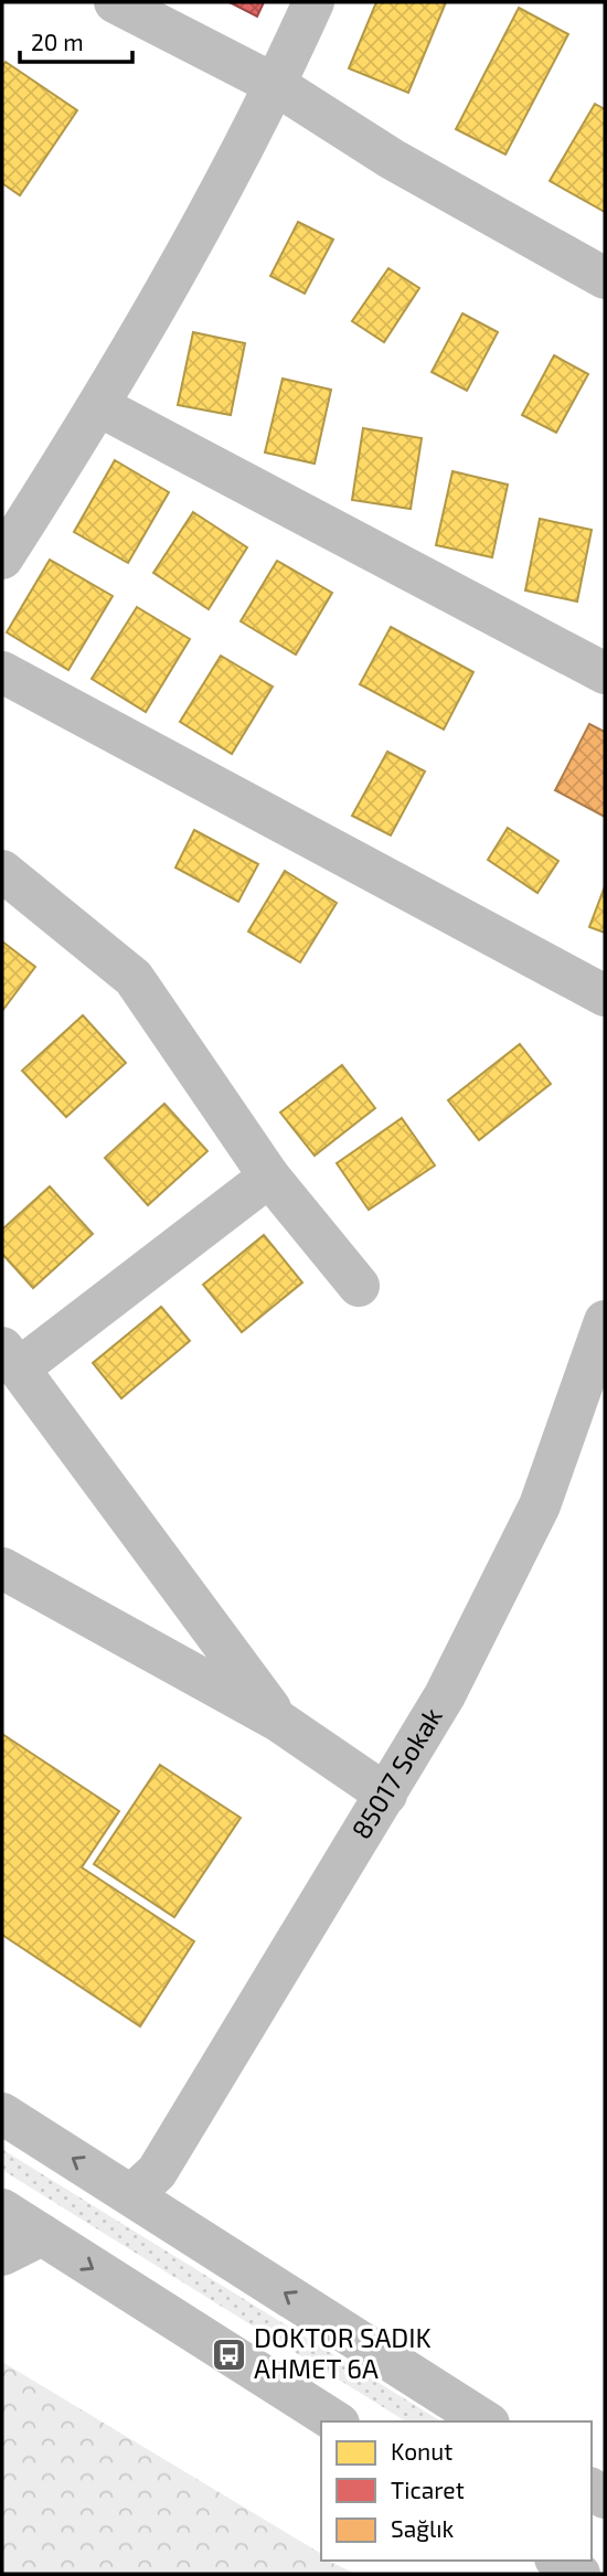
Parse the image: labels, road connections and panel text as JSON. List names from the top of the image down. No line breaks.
{"streets":{"street":["85017 Sokak"]},"places":{"bus stop":["DOKTOR SADIK AHMET 6A"]},"legend":["Konut","Ticaret","Sağlık"],"scale_bar":"20 m"}
